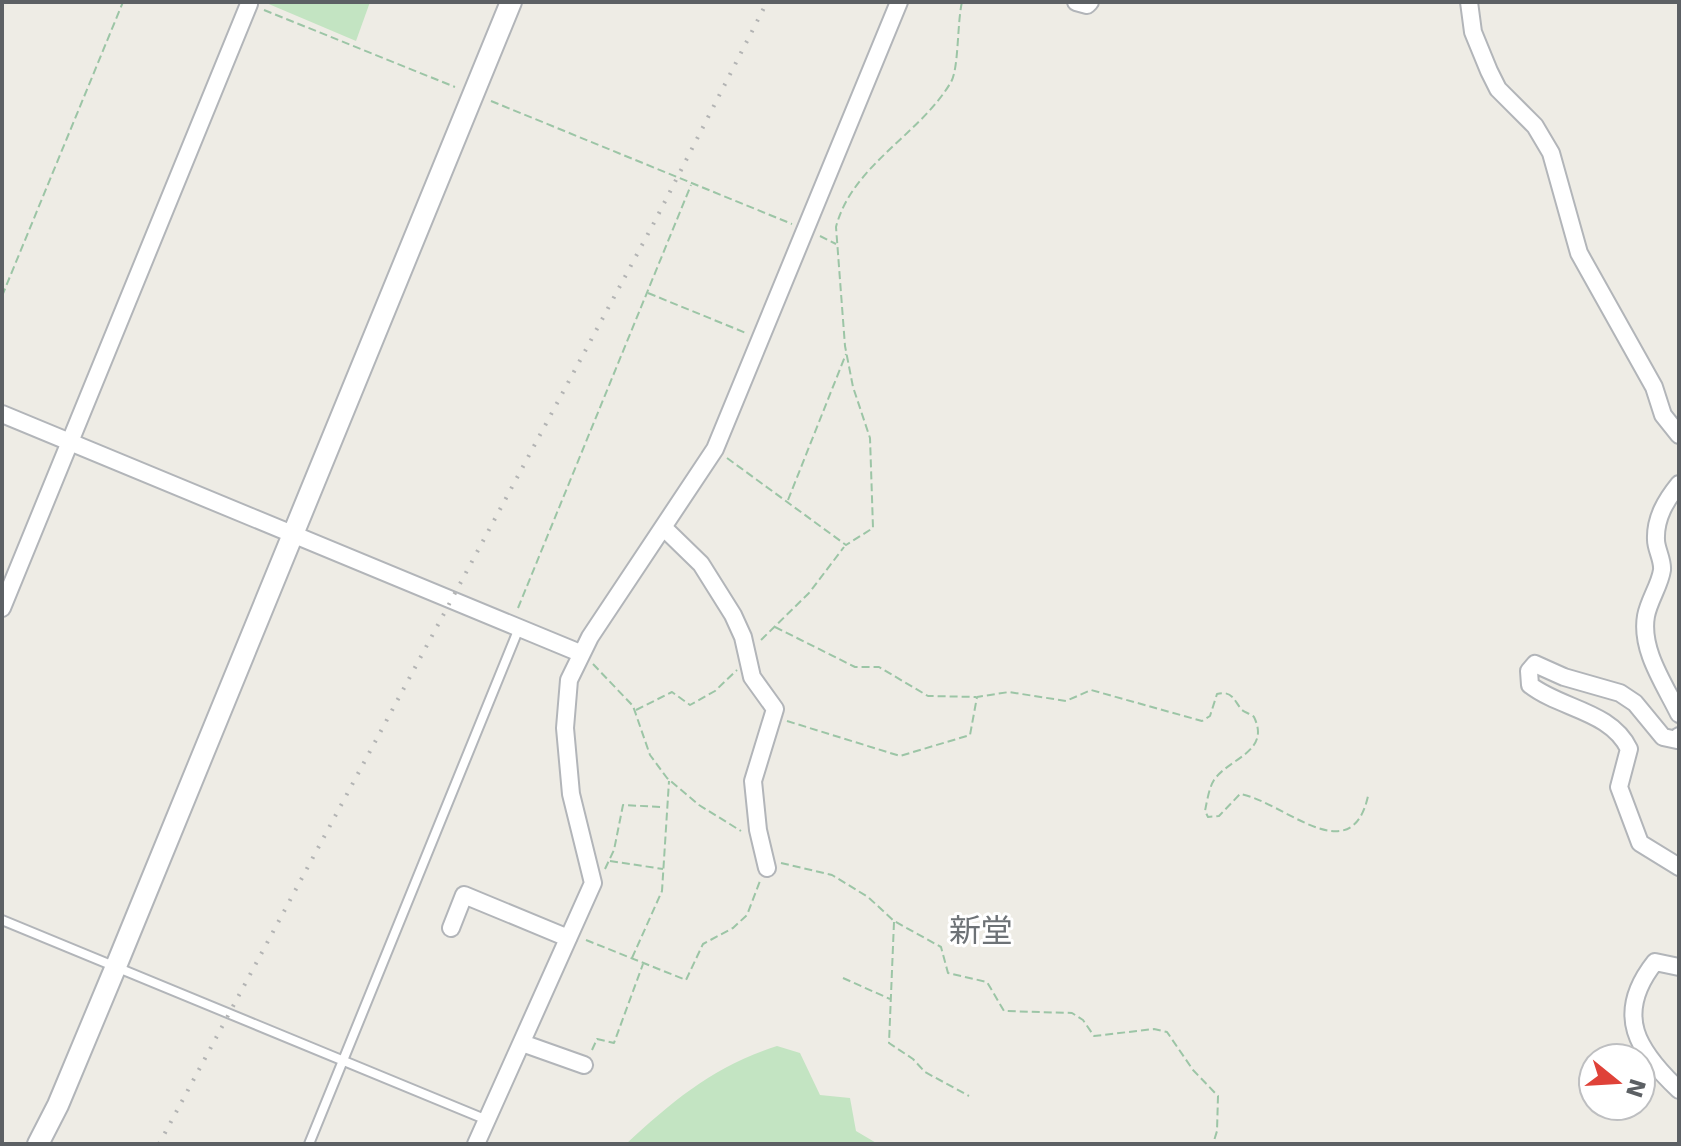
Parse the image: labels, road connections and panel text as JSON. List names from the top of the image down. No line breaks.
{"districts":["新堂"],"north":"right"}
